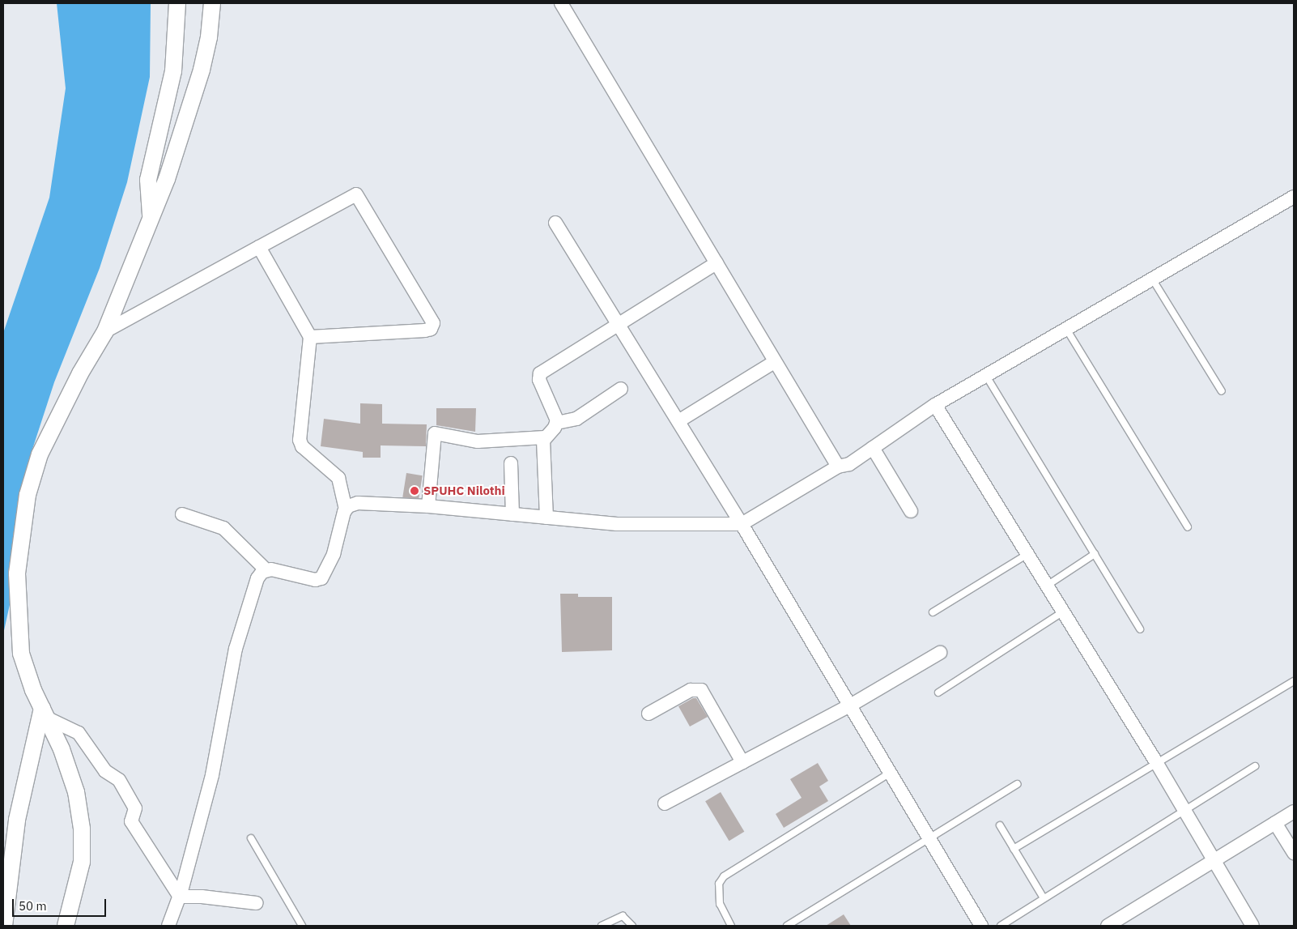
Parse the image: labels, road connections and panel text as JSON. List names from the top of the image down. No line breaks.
{"places":["SPUHC Nilothi"],"scale_bar":"50 m"}
